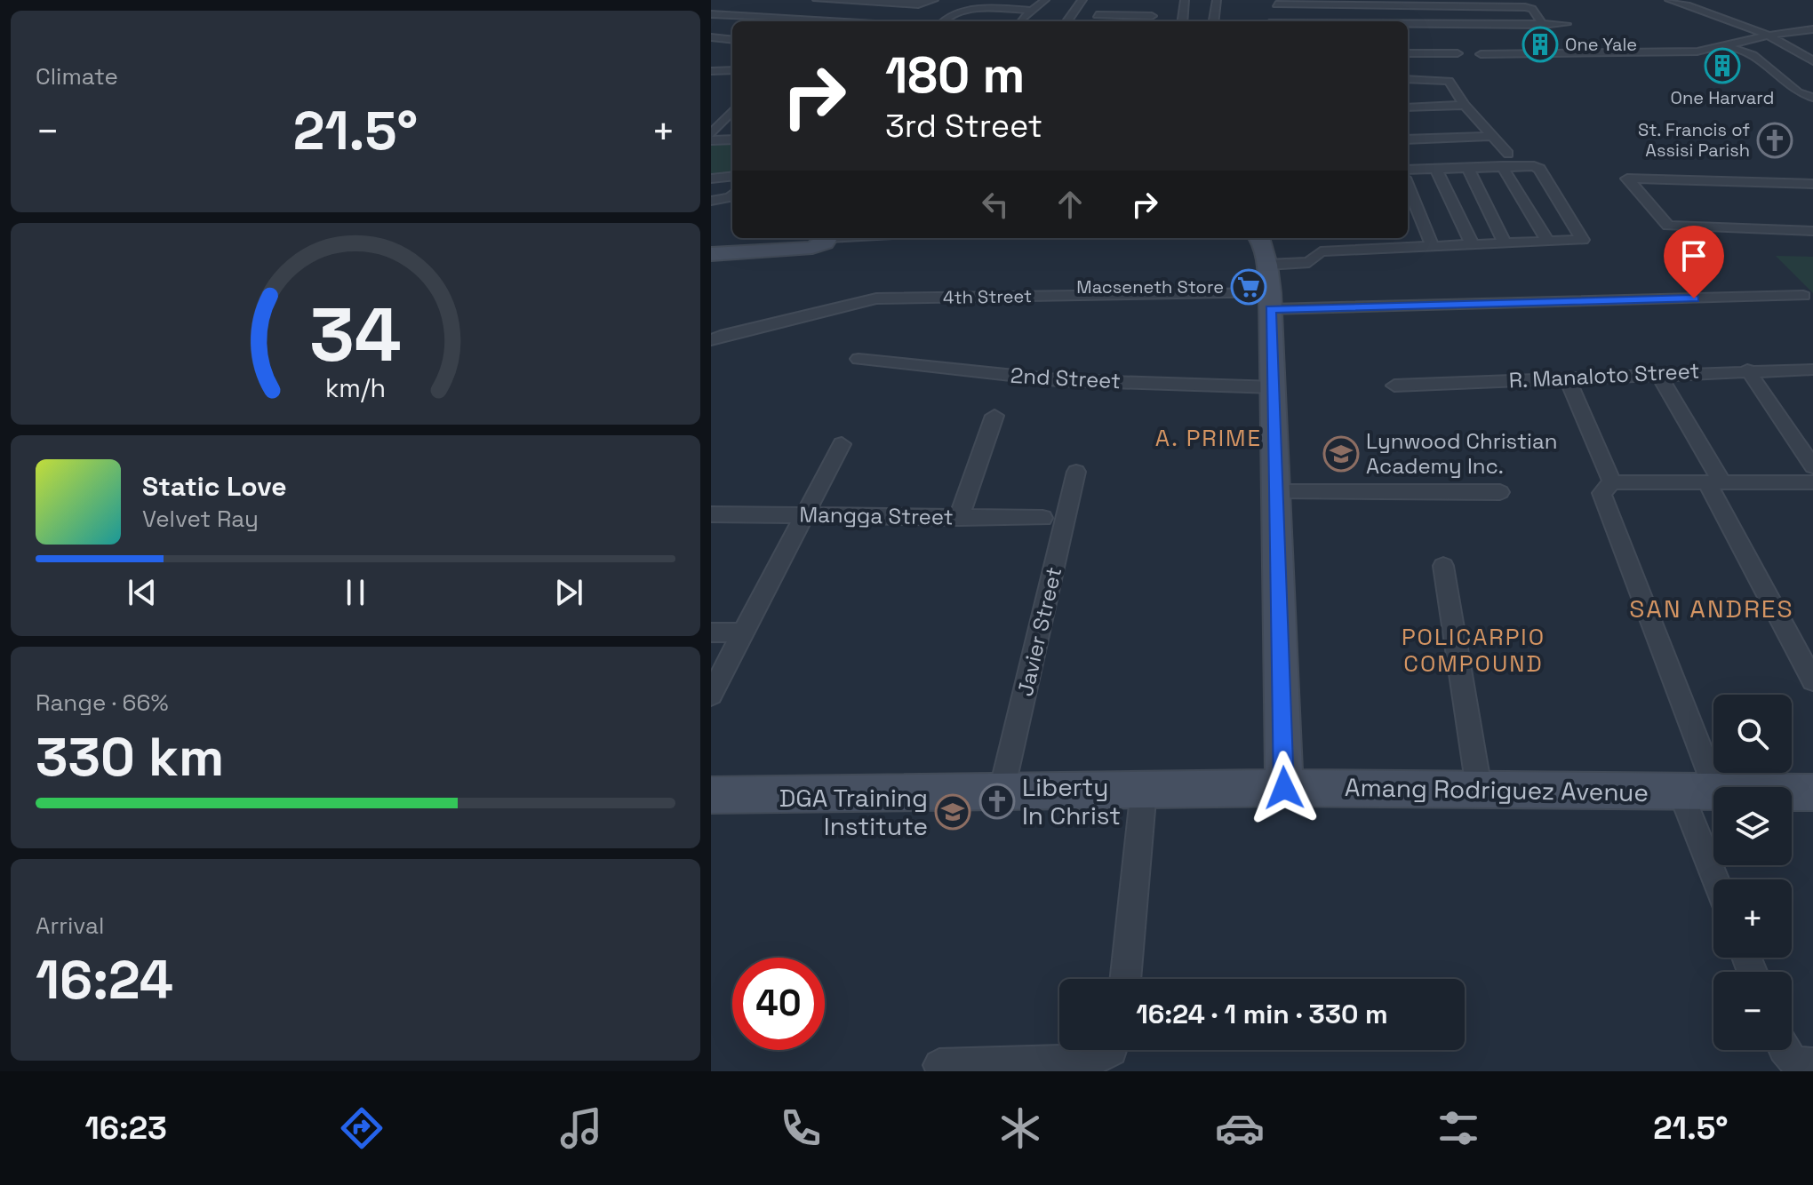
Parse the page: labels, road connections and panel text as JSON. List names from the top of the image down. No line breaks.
{"streets":{"street":["4th Street","R. Manaloto Street","2nd Street","Mangga Street","Javier Street","Amang Rodriguez Avenue"]},"crossings":[["Javier Street","Amang Rodriguez Avenue"]],"districts":["A. PRIME","SAN ANDRES","POLICARPIO COMPOUND"],"places":{"building":["One Yale","One Harvard"],"church":["St. Francis of Assisi Parish","Liberty In Christ"],"supermarket":["Macseneth Store"],"school or university":["Lynwood Christian Academy Inc.","DGA Training Institute"]},"page":{"tile":["Climate",["Range · 66%","330 km"],["Arrival","16:24"]],"turn":["180 m","3rd Street"],"heat":["−","21.5°","+"],"song":["Static Love","Velvet Ray"],"map_buttons":["+","−"],"limit":"40","trip":"16:24 · 1 min · 330 m","tabs":["16:23","21.5°"],"gauge":["34","km/h"]}}
